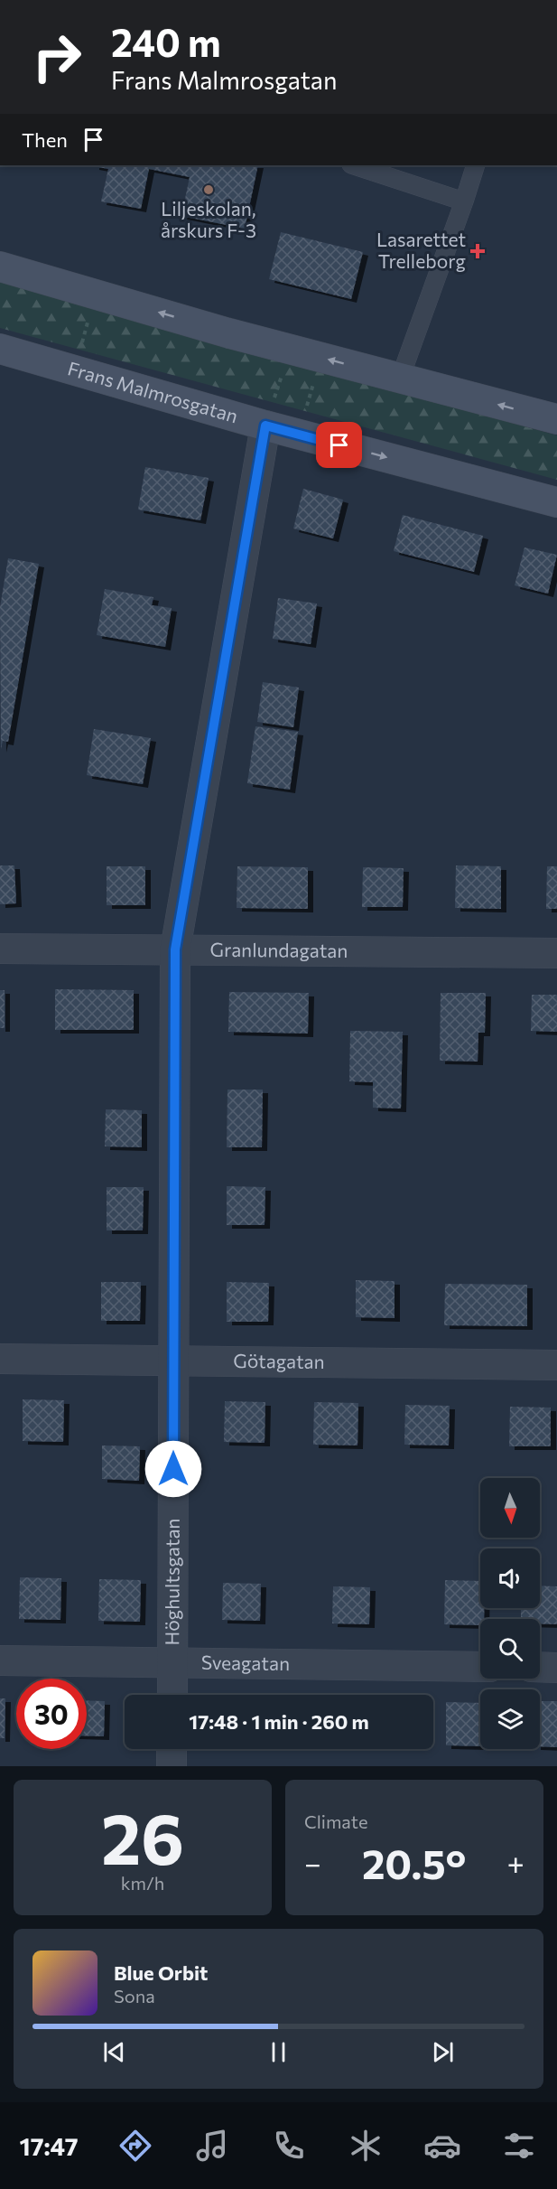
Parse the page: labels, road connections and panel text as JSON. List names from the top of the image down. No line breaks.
{"streets":{"street":["Frans Malmrosgatan","Granlundagatan","Götagatan","Höghultsgatan","Sveagatan"]},"crossings":[["Frans Malmrosgatan","Höghultsgatan"],["Granlundagatan","Höghultsgatan"],["Götagatan","Höghultsgatan"],["Höghultsgatan","Sveagatan"]],"places":{"other":["Liljeskolan, årskurs F-3"],"health":["Lasarettet Trelleborg"]},"north":"bottom","page":{"turn":["240 m","Frans Malmrosgatan"],"then":"Then","limit":"30","trip":"17:48 · 1 min · 260 m","tile":[["26","km/h"],"Climate"],"heat":["−","20.5°","+"],"song":["Blue Orbit","Sona"],"tabs":"17:47"}}
